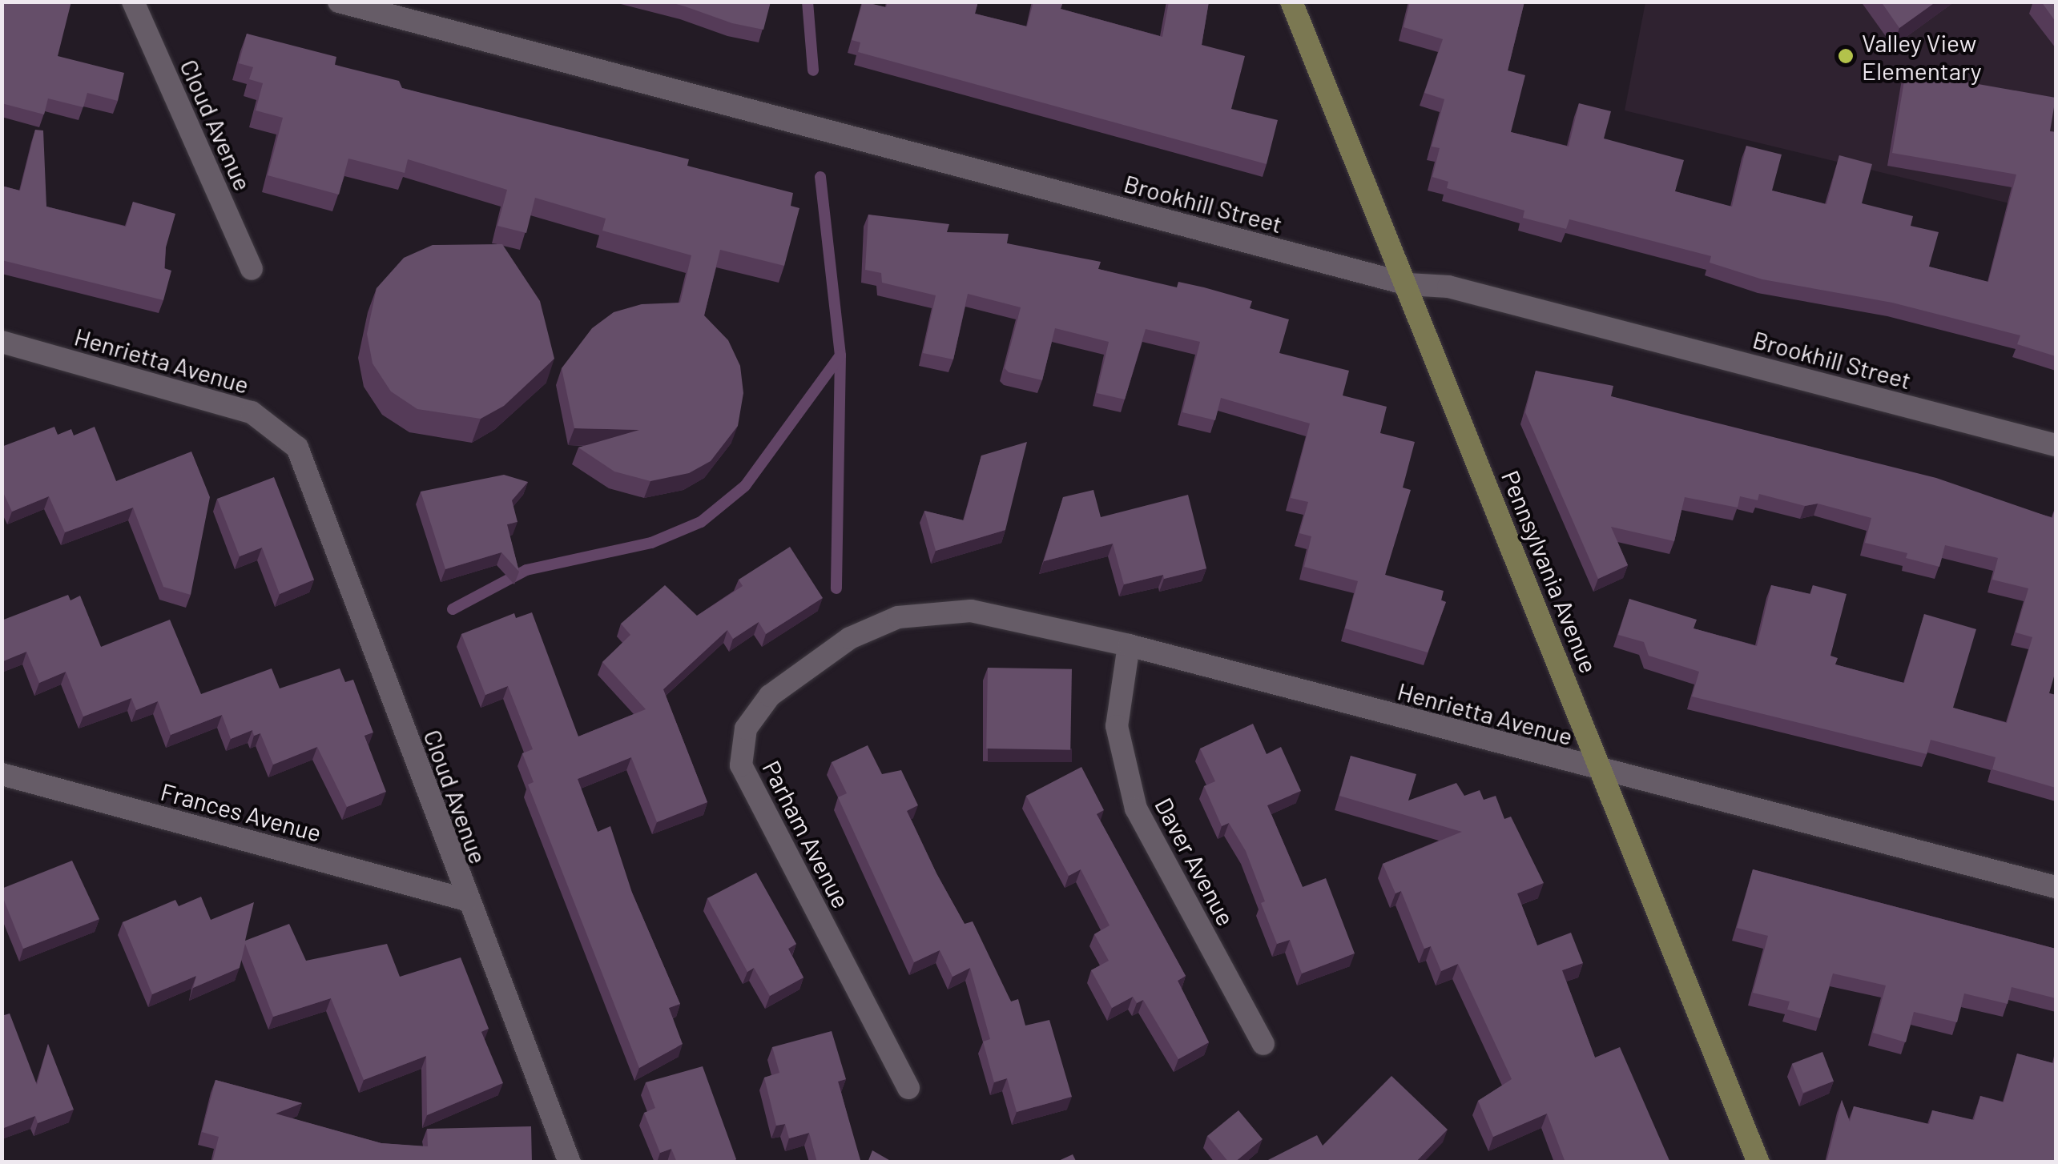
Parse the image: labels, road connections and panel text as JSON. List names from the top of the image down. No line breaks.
{"streets":{"main road":["Pennsylvania Avenue"],"street":["Cloud Avenue","Brookhill Street","Henrietta Avenue","Frances Avenue","Parham Avenue","Daver Avenue"]},"crossings":[["Cloud Avenue","Henrietta Avenue"],["Cloud Avenue","Frances Avenue"],["Brookhill Street","Pennsylvania Avenue"],["Henrietta Avenue","Pennsylvania Avenue"],["Henrietta Avenue","Parham Avenue"],["Henrietta Avenue","Daver Avenue"]],"places":["Valley View Elementary"]}
